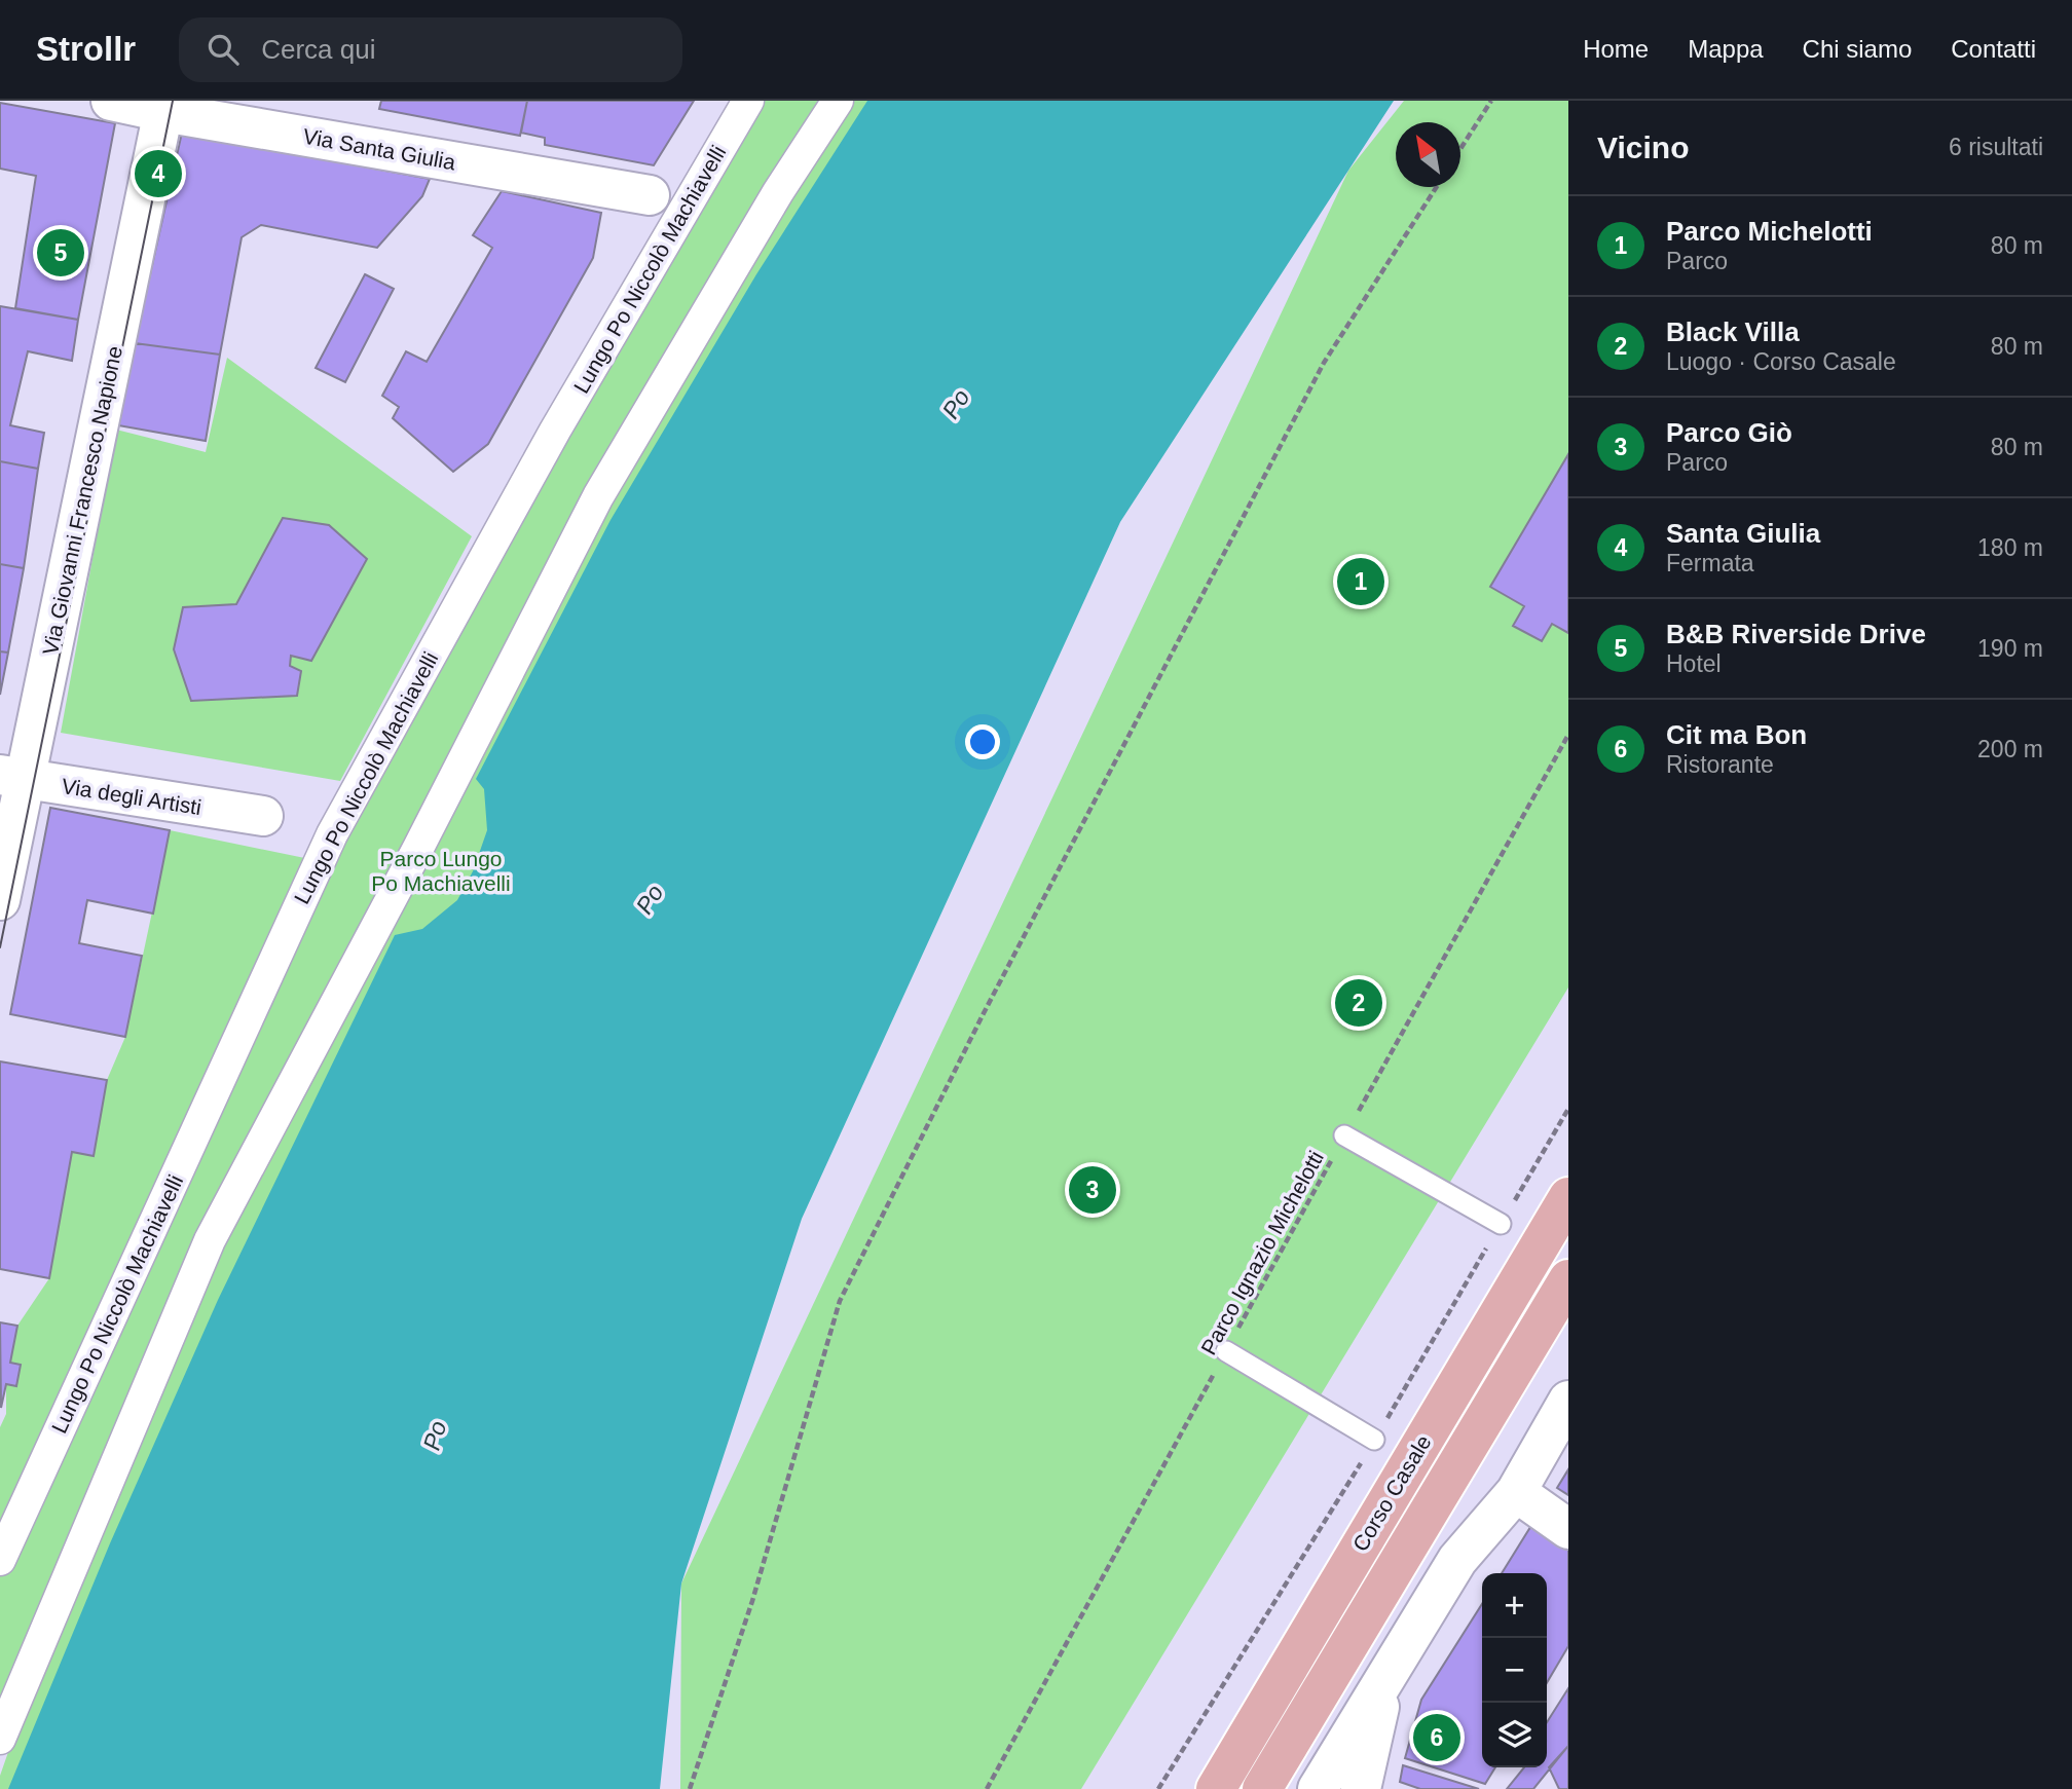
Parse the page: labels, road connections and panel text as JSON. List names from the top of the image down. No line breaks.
{"streets":{"main road":["Corso Casale"],"street":["Via Santa Giulia","Lungo Po Niccolò Machiavelli","Via Giovanni Francesco Napione","Via degli Artisti"],"path":["Parco Ignazio Michelotti"]},"crossings":[["Via Santa Giulia","Via Giovanni Francesco Napione"],["Via Giovanni Francesco Napione","Via degli Artisti"]],"water":["Po"],"parks":["Parco Lungo Po Machiavelli"],"north":"top left","page":{"header":"Strollr","search":"Cerca qui","nav":["Home","Mappa","Chi siamo","Contatti"],"heading":["Vicino","6 risultati"],"pins":["4","5","1","2","3","6"],"list":[{"mark":"1","name":"Parco Michelotti","note":"Parco","value":"80 m"},{"mark":"2","name":"Black Villa","note":"Luogo · Corso Casale","value":"80 m"},{"mark":"3","name":"Parco Giò","note":"Parco","value":"80 m"},{"mark":"4","name":"Santa Giulia","note":"Fermata","value":"180 m"},{"mark":"5","name":"B&B Riverside Drive","note":"Hotel","value":"190 m"},{"mark":"6","name":"Cit ma Bon","note":"Ristorante","value":"200 m"}],"map_buttons":["+","−"]}}
